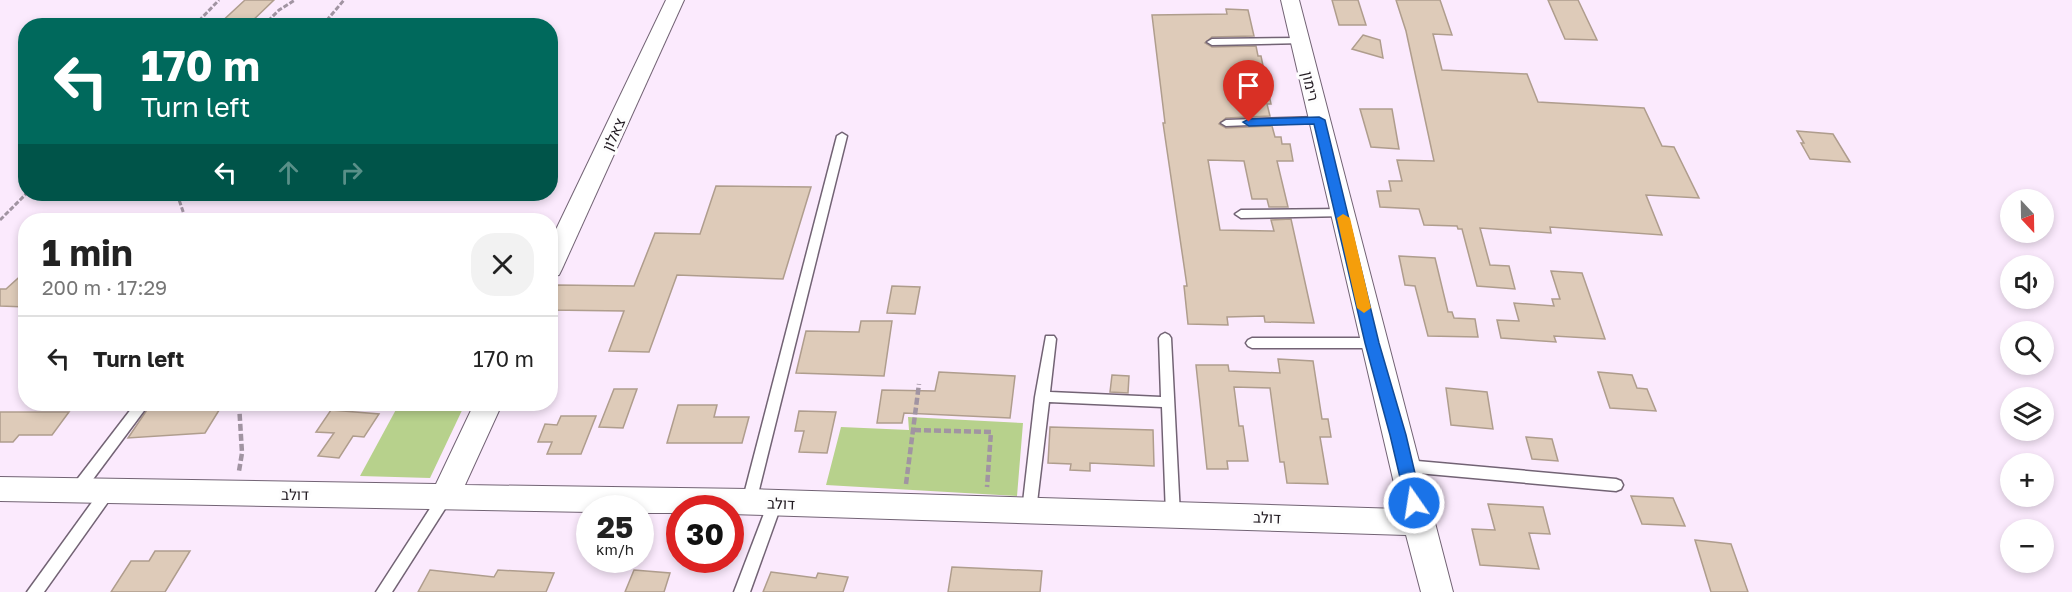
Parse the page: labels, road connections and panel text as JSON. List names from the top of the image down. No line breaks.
{"streets":{"street":["רימון","צאלון","דולב"]},"crossings":[["רימון","דולב"]],"north":"bottom","page":{"turn":["170 m","Turn left"],"map_buttons":["+","−"],"heading":["1 min","200 m · 17:29"],"list":[{"name":"Turn left","value":"170 m"}],"speed":"25 km/h","limit":"30"}}
